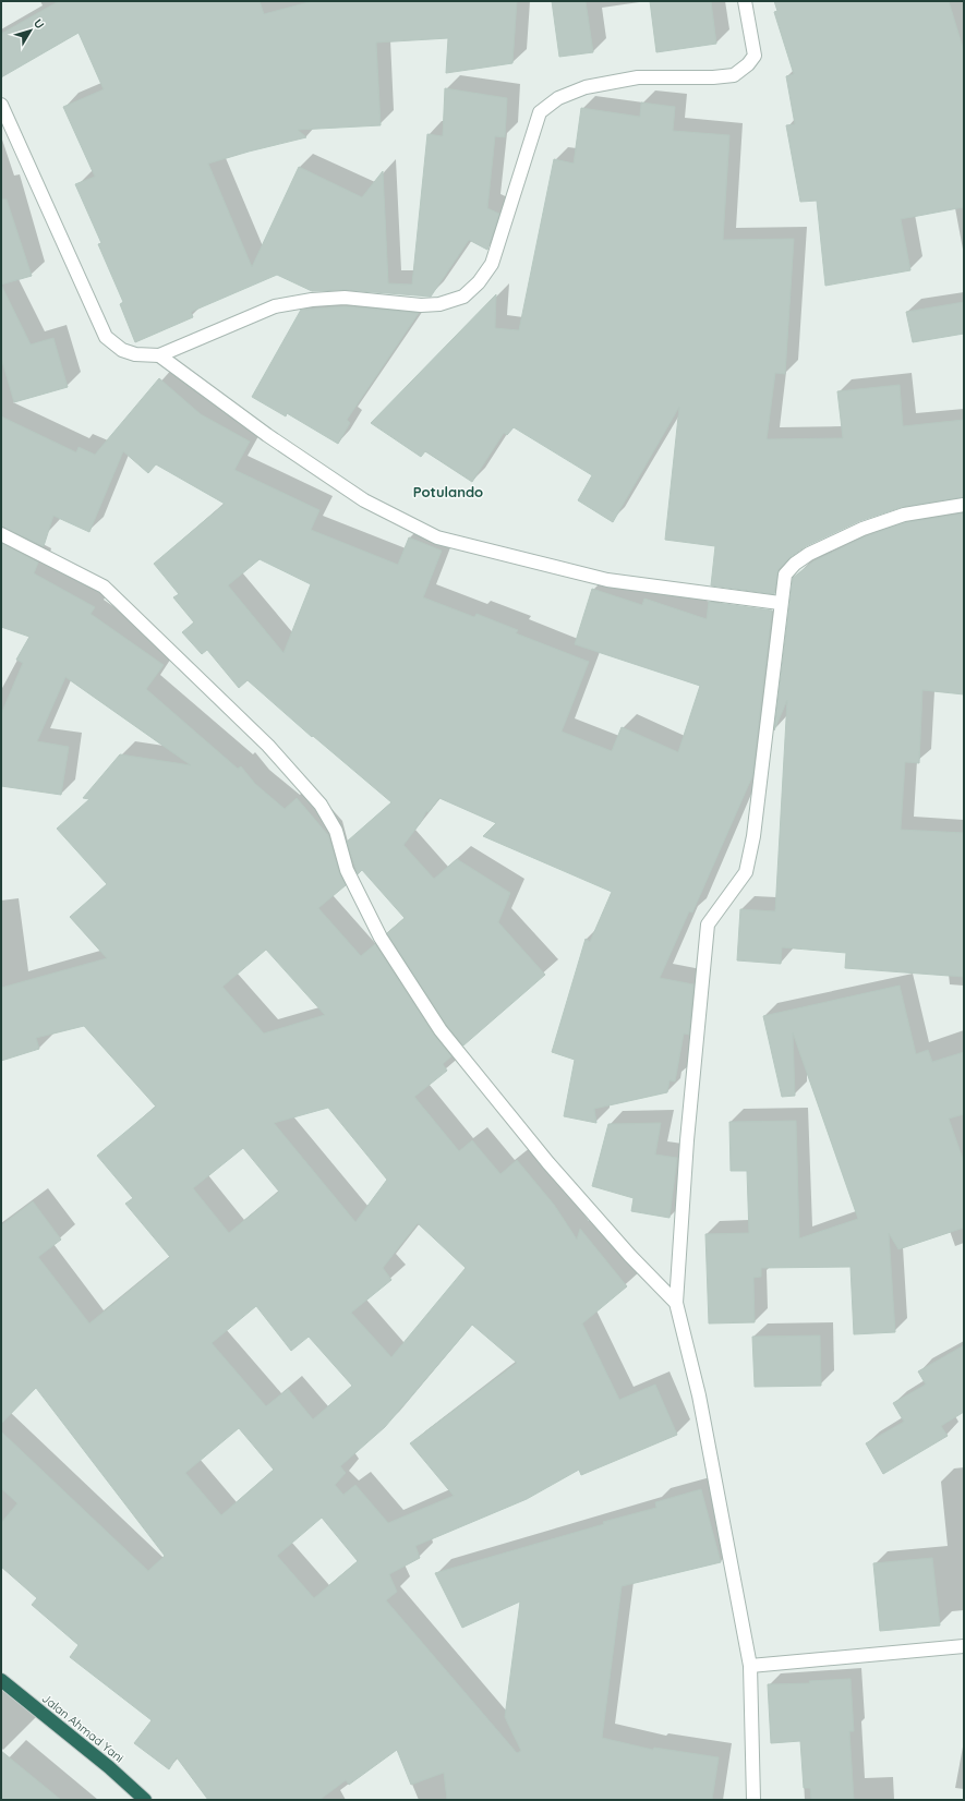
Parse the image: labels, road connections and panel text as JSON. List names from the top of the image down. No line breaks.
{"streets":{"highway":["Jalan Ahmad Yani"]},"districts":["Potulando"],"north":"top right"}
